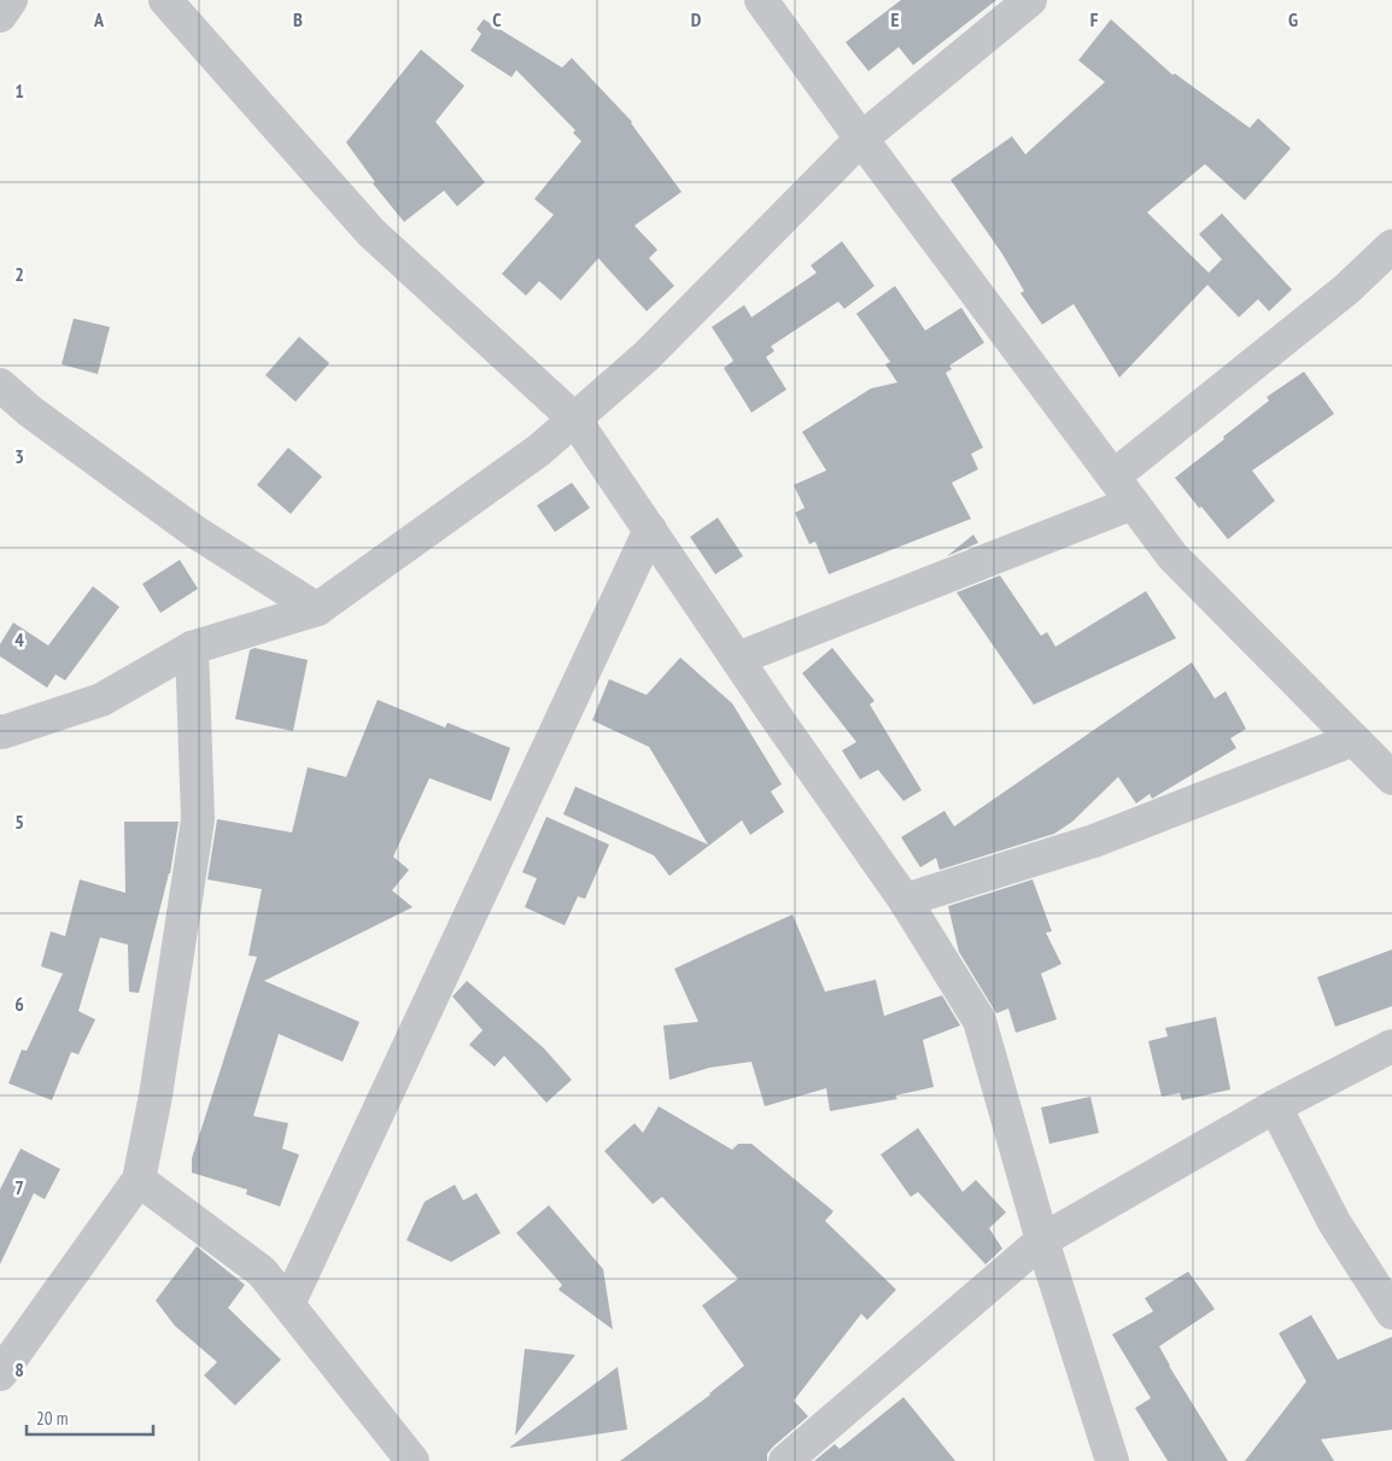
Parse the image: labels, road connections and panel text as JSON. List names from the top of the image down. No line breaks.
{"scale_bar":"20 m","grid":{"columns":["A","B","C","D","E","F","G"],"rows":["1","2","3","4","5","6","7","8"]}}
